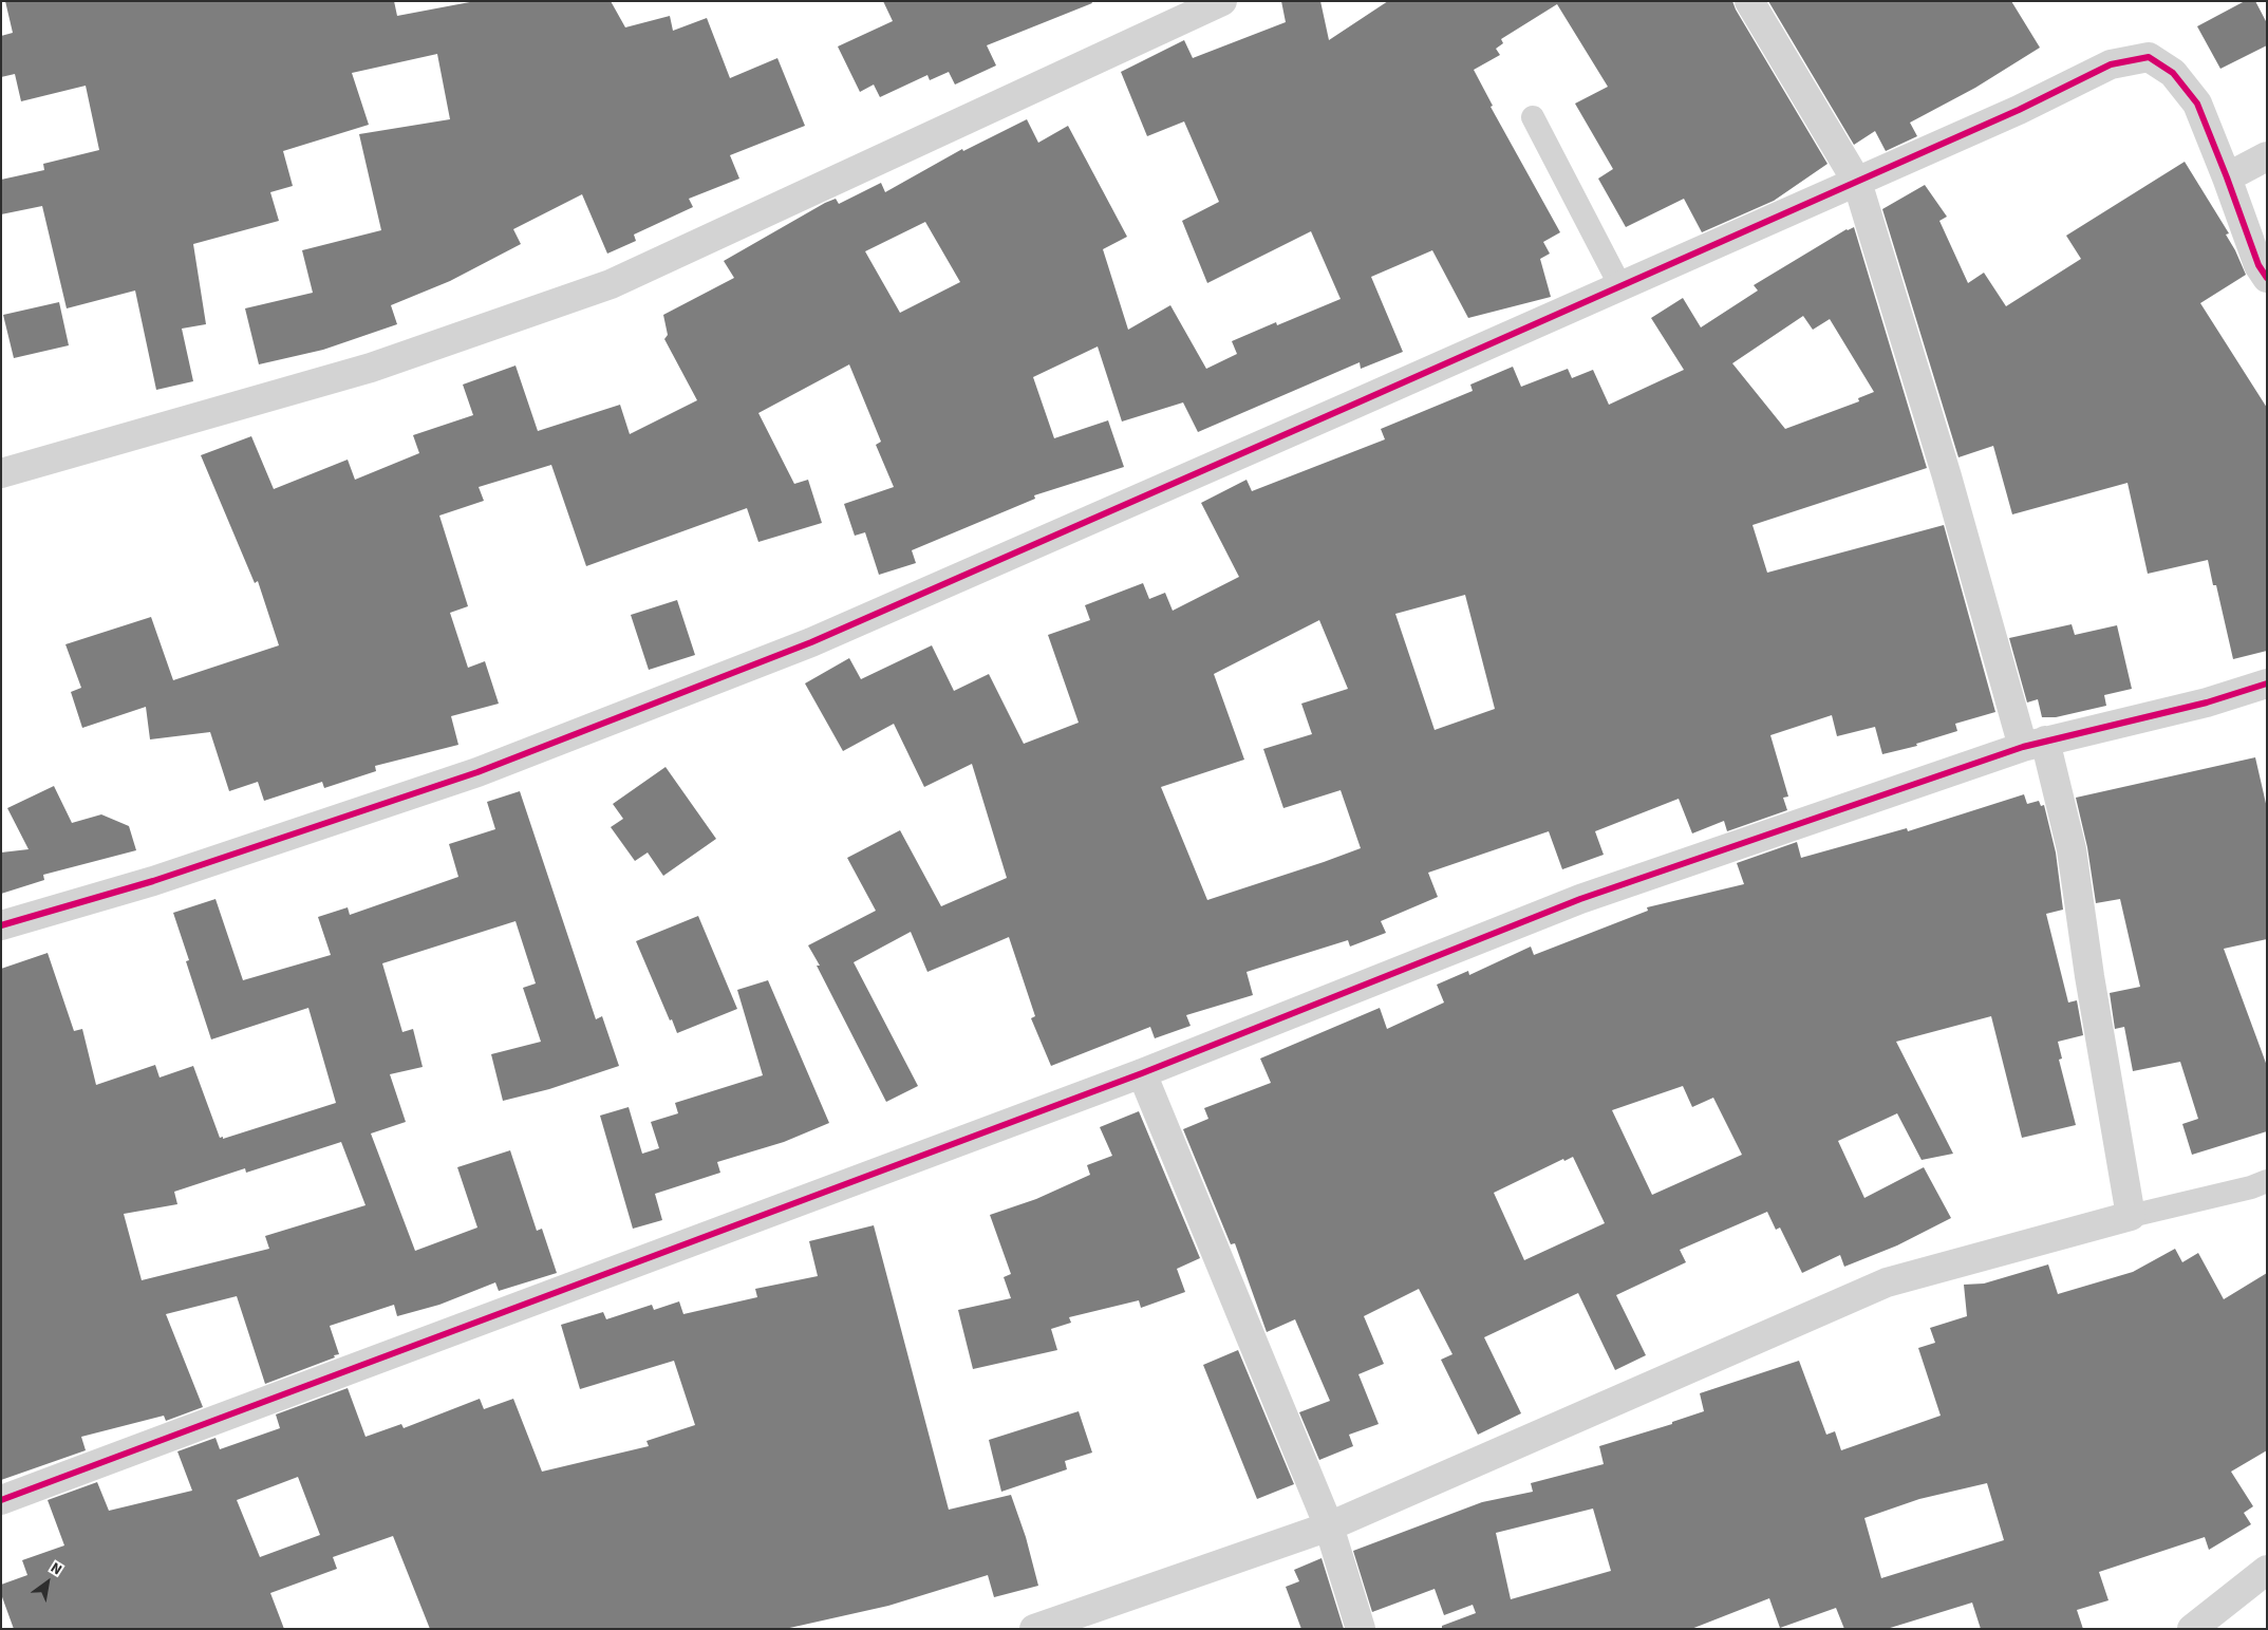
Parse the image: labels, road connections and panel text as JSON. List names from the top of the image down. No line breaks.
{"north":"top right"}
